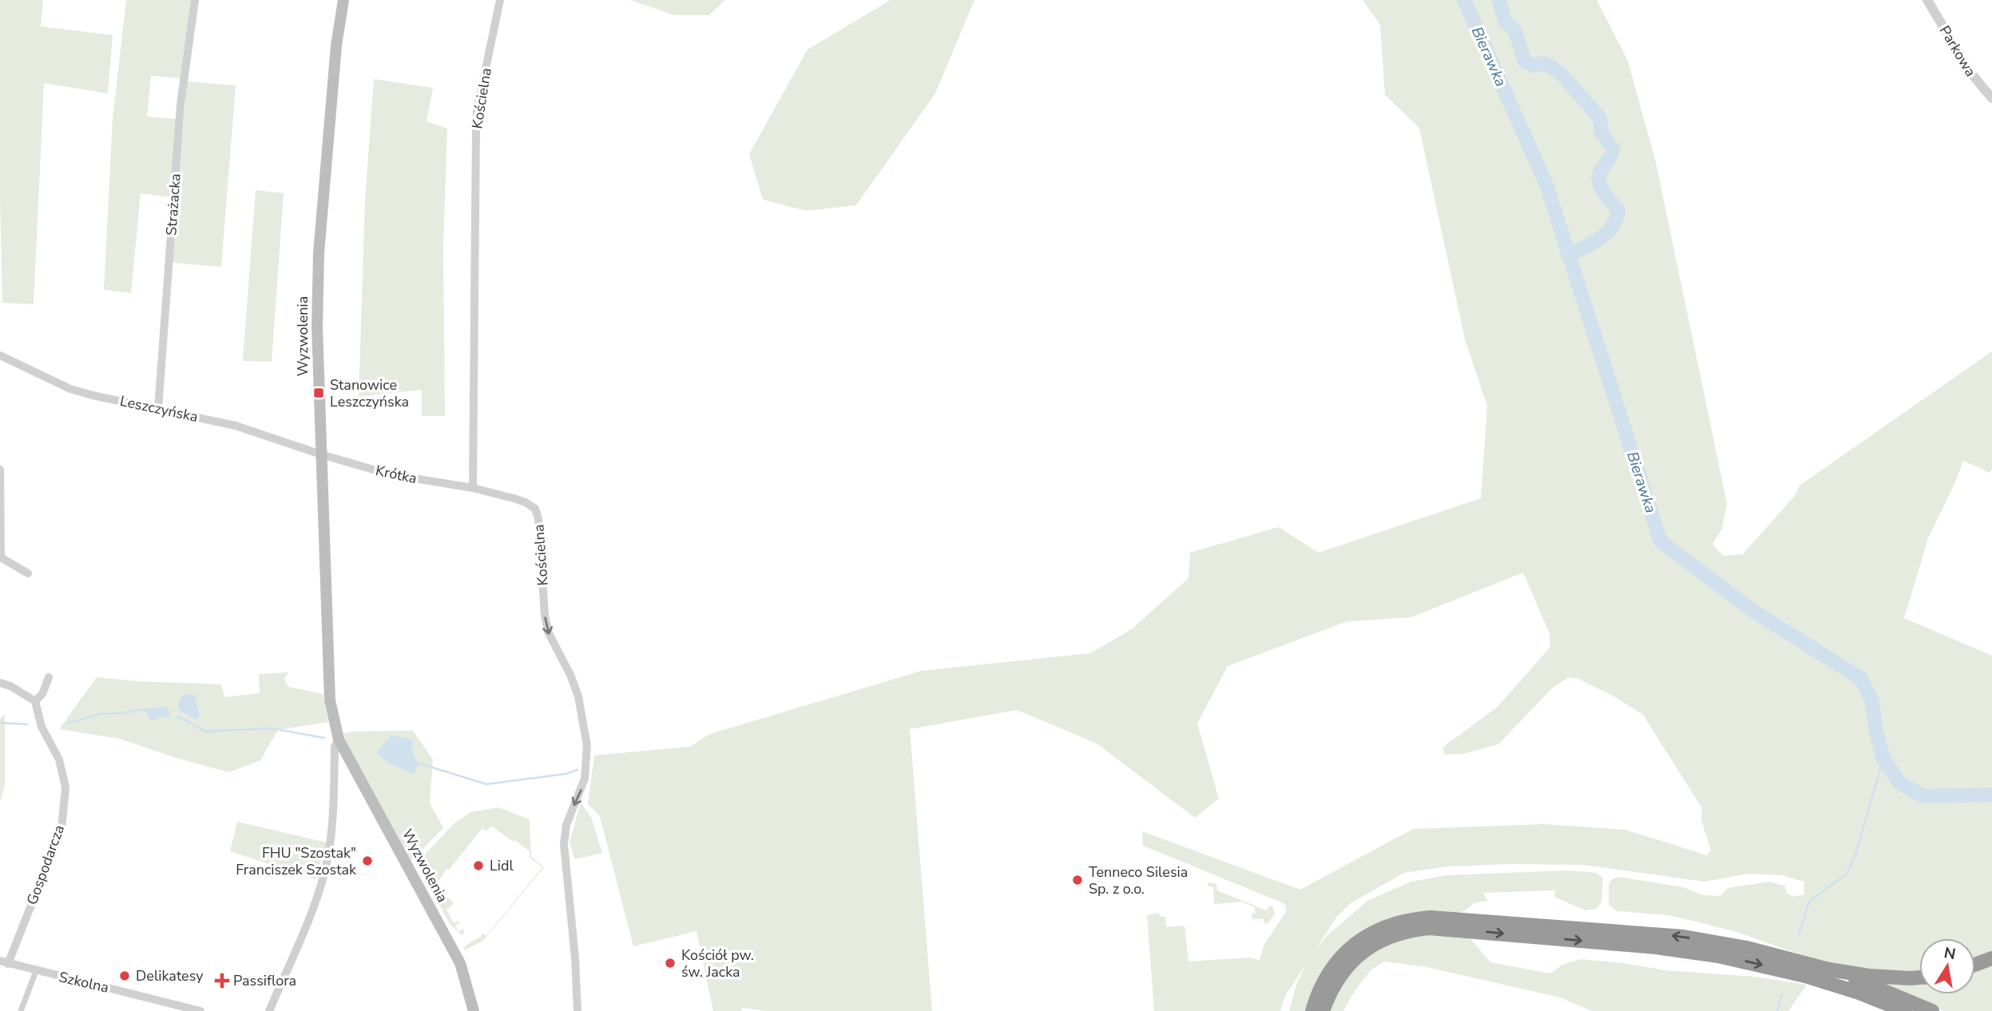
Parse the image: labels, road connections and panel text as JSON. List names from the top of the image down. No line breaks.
{"streets":{"main road":["Wyzwolenia"],"street":["Parkowa","Kościelna","Strażacka","Leszczyńska","Krótka","Gospodarcza","Szkolna"]},"crossings":[["Kościelna","Krótka"],["Strażacka","Leszczyńska"],["Wyzwolenia","Leszczyńska"],["Wyzwolenia","Krótka"],["Leszczyńska","Krótka"],["Gospodarcza","Szkolna"]],"one_way":["Kościelna"],"water":["Bierawka"],"places":{"transit":["Stanowice Leszczyńska"],"other":["FHU \"Szostak\" Franciszek Szostak","Lidl","Tenneco Silesia Sp. z o.o.","Kościół pw. św. Jacka","Delikatesy"],"health":["Passiflora"]},"north":"top"}
